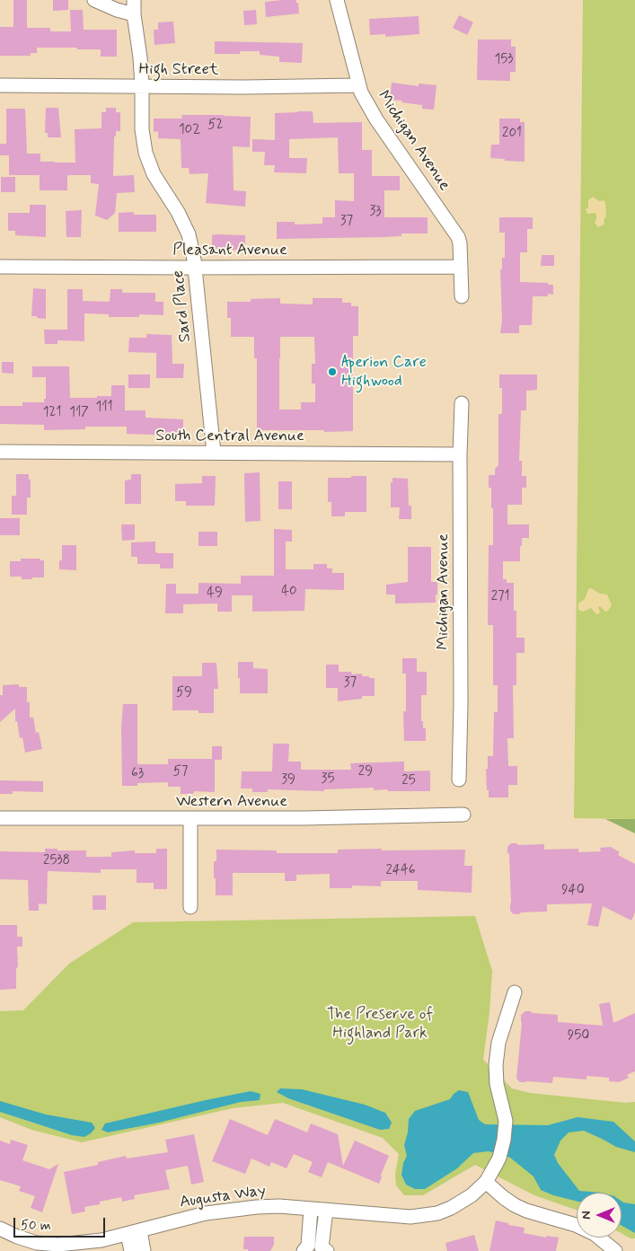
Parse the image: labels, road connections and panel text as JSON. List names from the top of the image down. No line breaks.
{"streets":{"street":["High Street","Michigan Avenue","Pleasant Avenue","Sard Place","South Central Avenue","Western Avenue","Augusta Way"]},"crossings":[["High Street","Michigan Avenue"],["High Street","Sard Place"],["Michigan Avenue","Pleasant Avenue"],["Michigan Avenue","South Central Avenue"],["Pleasant Avenue","Sard Place"],["Sard Place","South Central Avenue"]],"parks":["The Preserve of Highland Park"],"places":["Aperion Care Highwood"],"house_numbers":["153","52","102","201","33","37","111","121","117","40","49","271","37","59","57","29","63","35","39","25","2538","2446","940","950"],"scale_bar":"50 m","north":"left"}
